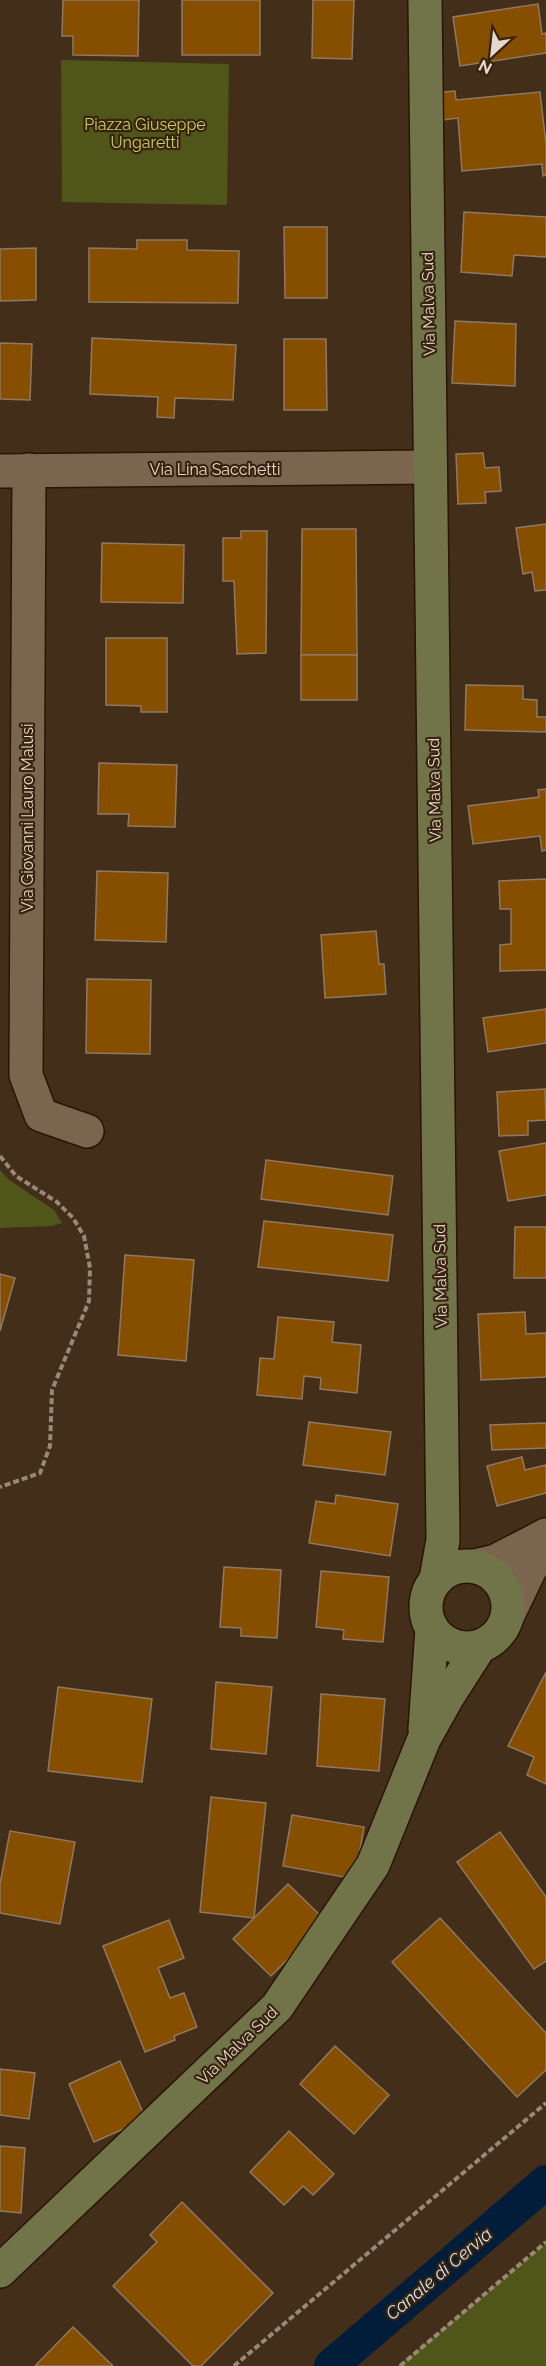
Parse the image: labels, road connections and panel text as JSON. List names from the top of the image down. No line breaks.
{"streets":{"street":["Via Malva Sud","Via Lina Sacchetti","Via Giovanni Lauro Malusi"]},"crossings":[["Via Malva Sud","Via Lina Sacchetti"],["Via Lina Sacchetti","Via Giovanni Lauro Malusi"]],"water":["Canale di Cervia"],"parks":["Piazza Giuseppe Ungaretti"],"north":"bottom left"}
